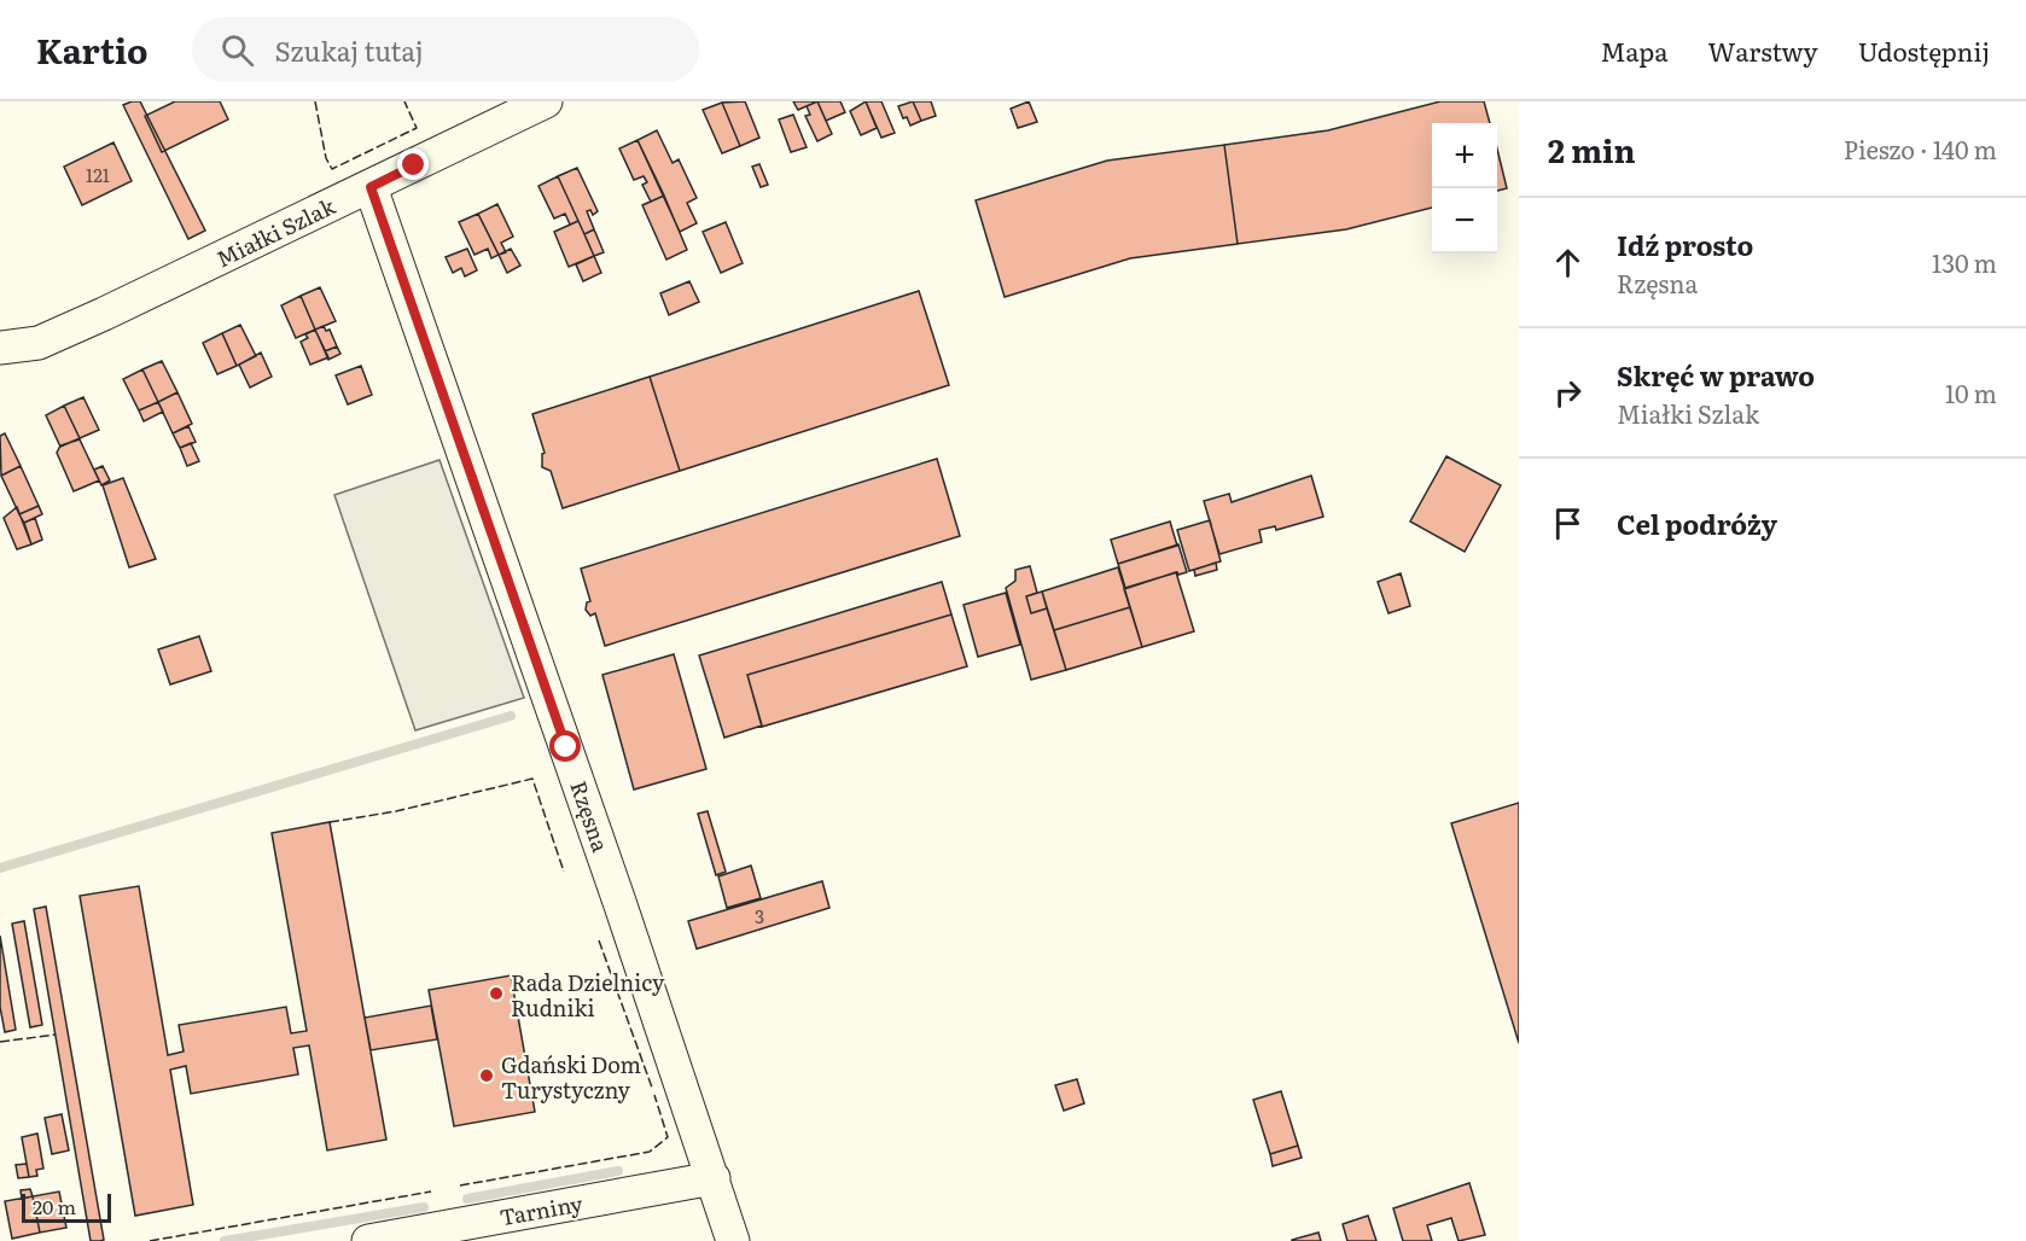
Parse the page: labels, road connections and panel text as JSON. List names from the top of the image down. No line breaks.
{"streets":{"street":["Miałki Szlak","Rzęsna","Tarniny"]},"crossings":[["Miałki Szlak","Rzęsna"],["Rzęsna","Tarniny"]],"places":["Rada Dzielnicy Rudniki","Gdański Dom Turystyczny"],"house_numbers":["121","3"],"scale_bar":"20 m","page":{"header":"Kartio","search":"Szukaj tutaj","nav":["Mapa","Warstwy","Udostępnij"],"heading":["2 min","Pieszo · 140 m"],"map_buttons":["+","−"],"list":[["Idź prosto","Rzęsna","130 m"],["Skręć w prawo","Miałki Szlak","10 m"],"Cel podróży"],"scale":"20 m"}}
